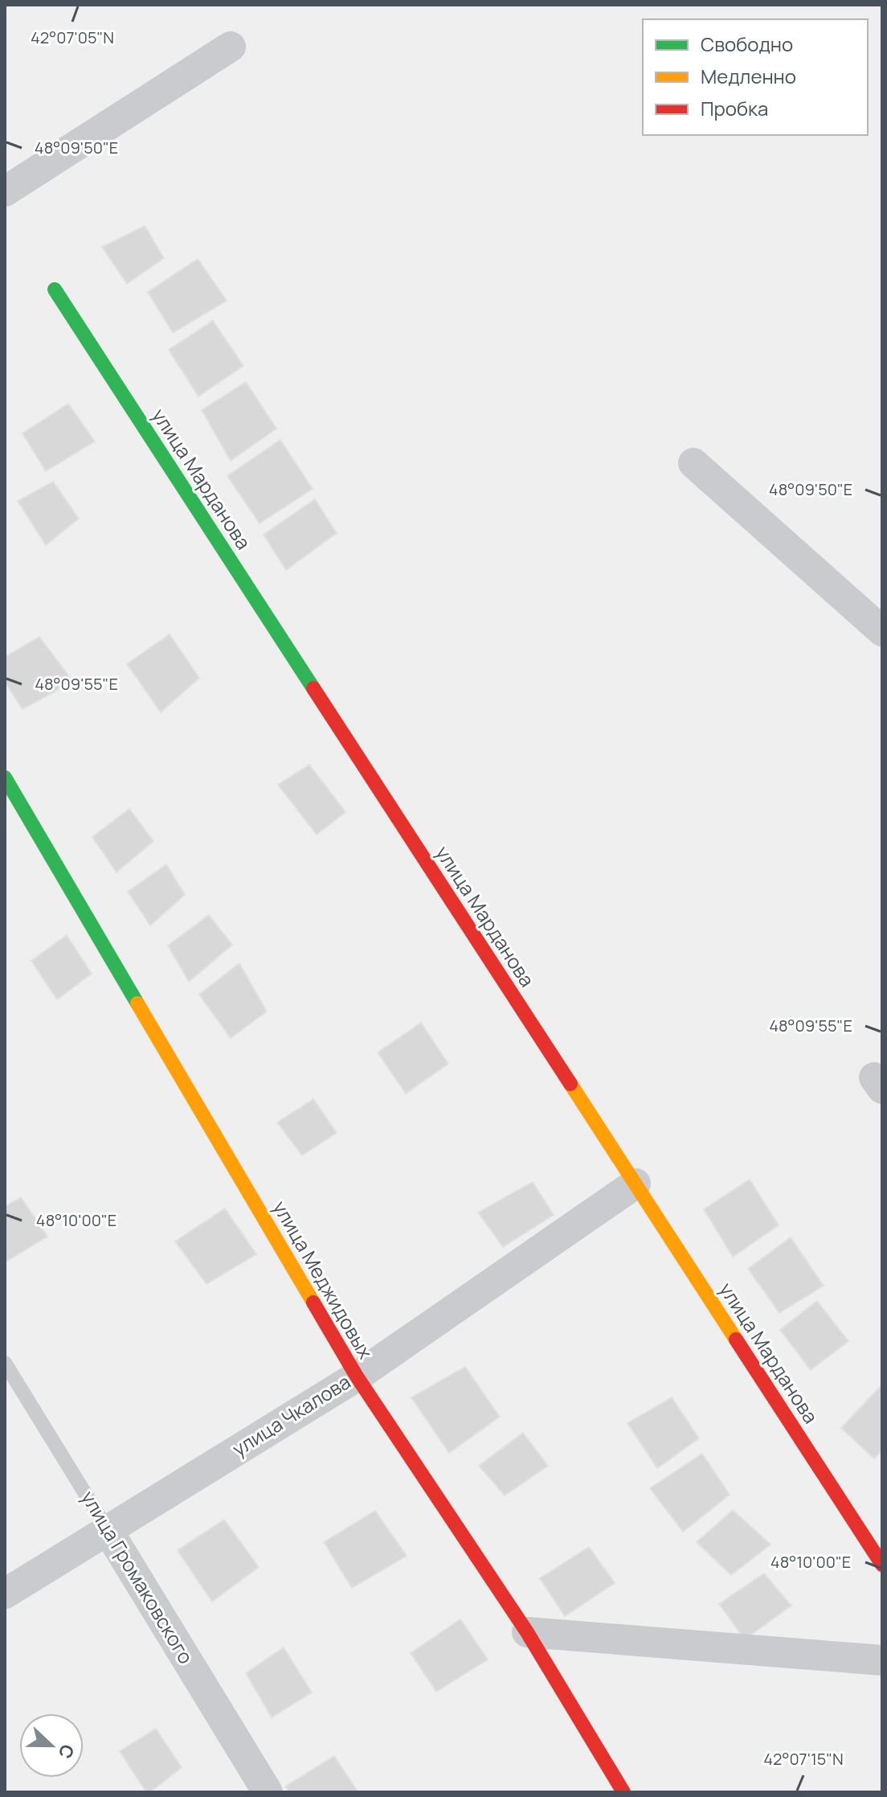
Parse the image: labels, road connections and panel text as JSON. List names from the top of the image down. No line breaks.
{"streets":{"street":["улица Марданова","улица Меджидовых","улица Чкалова","улица Громаковского"]},"crossings":[["улица Марданова","улица Чкалова"],["улица Меджидовых","улица Чкалова"],["улица Чкалова","улица Громаковского"]],"legend":["Свободно","Медленно","Пробка"],"north":"right","coordinates":["42°07'05\"N","48°09'50\"E","48°09'55\"E","48°10'00\"E","42°07'15\"N"]}
